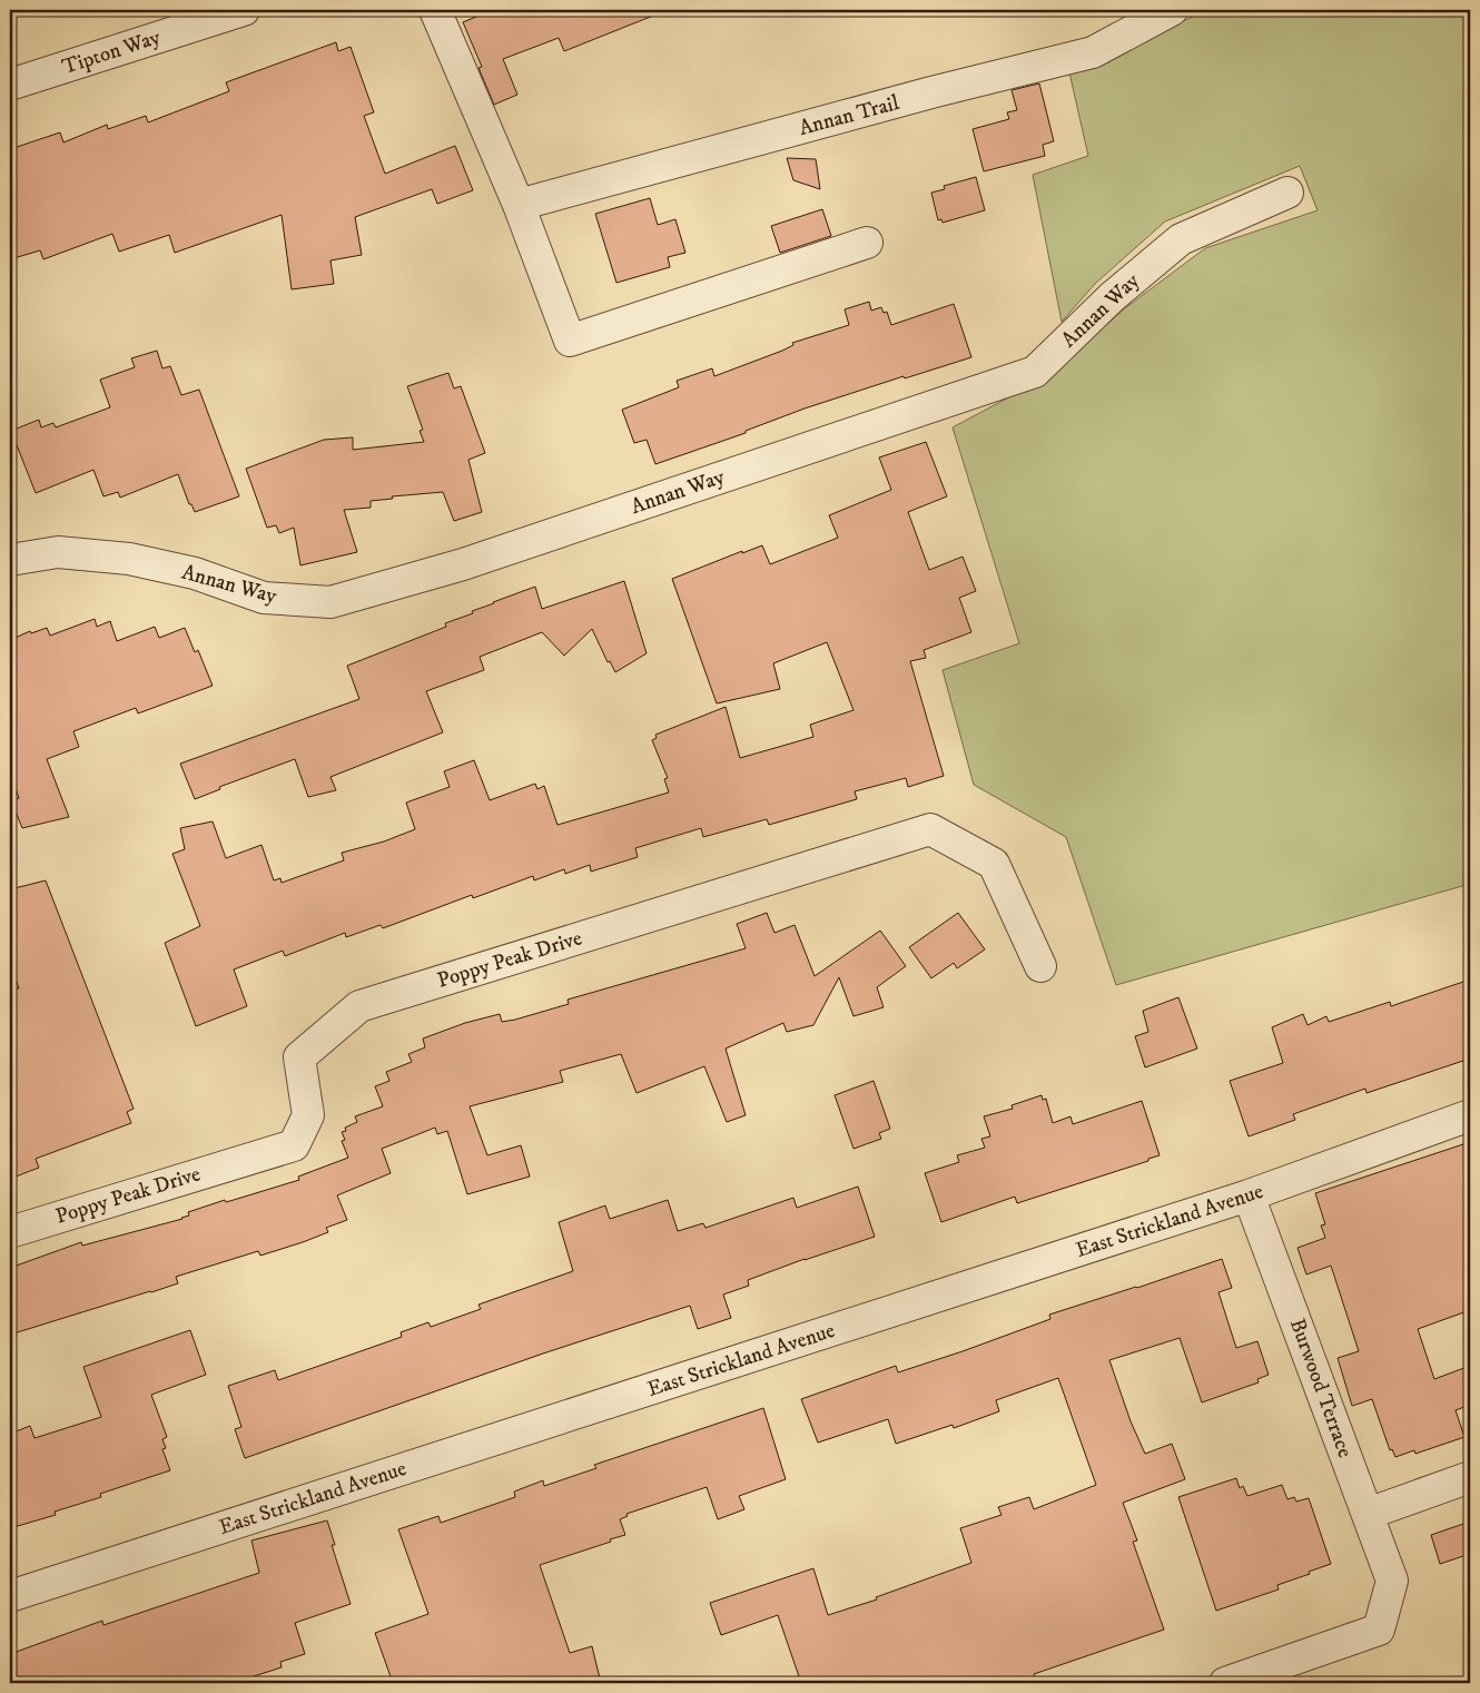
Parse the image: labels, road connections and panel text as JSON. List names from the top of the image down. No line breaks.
{"streets":{"street":["Tipton Way","Annan Trail","Annan Way","Poppy Peak Drive","East Strickland Avenue","Burwood Terrace"]},"crossings":[["East Strickland Avenue","Burwood Terrace"]]}
